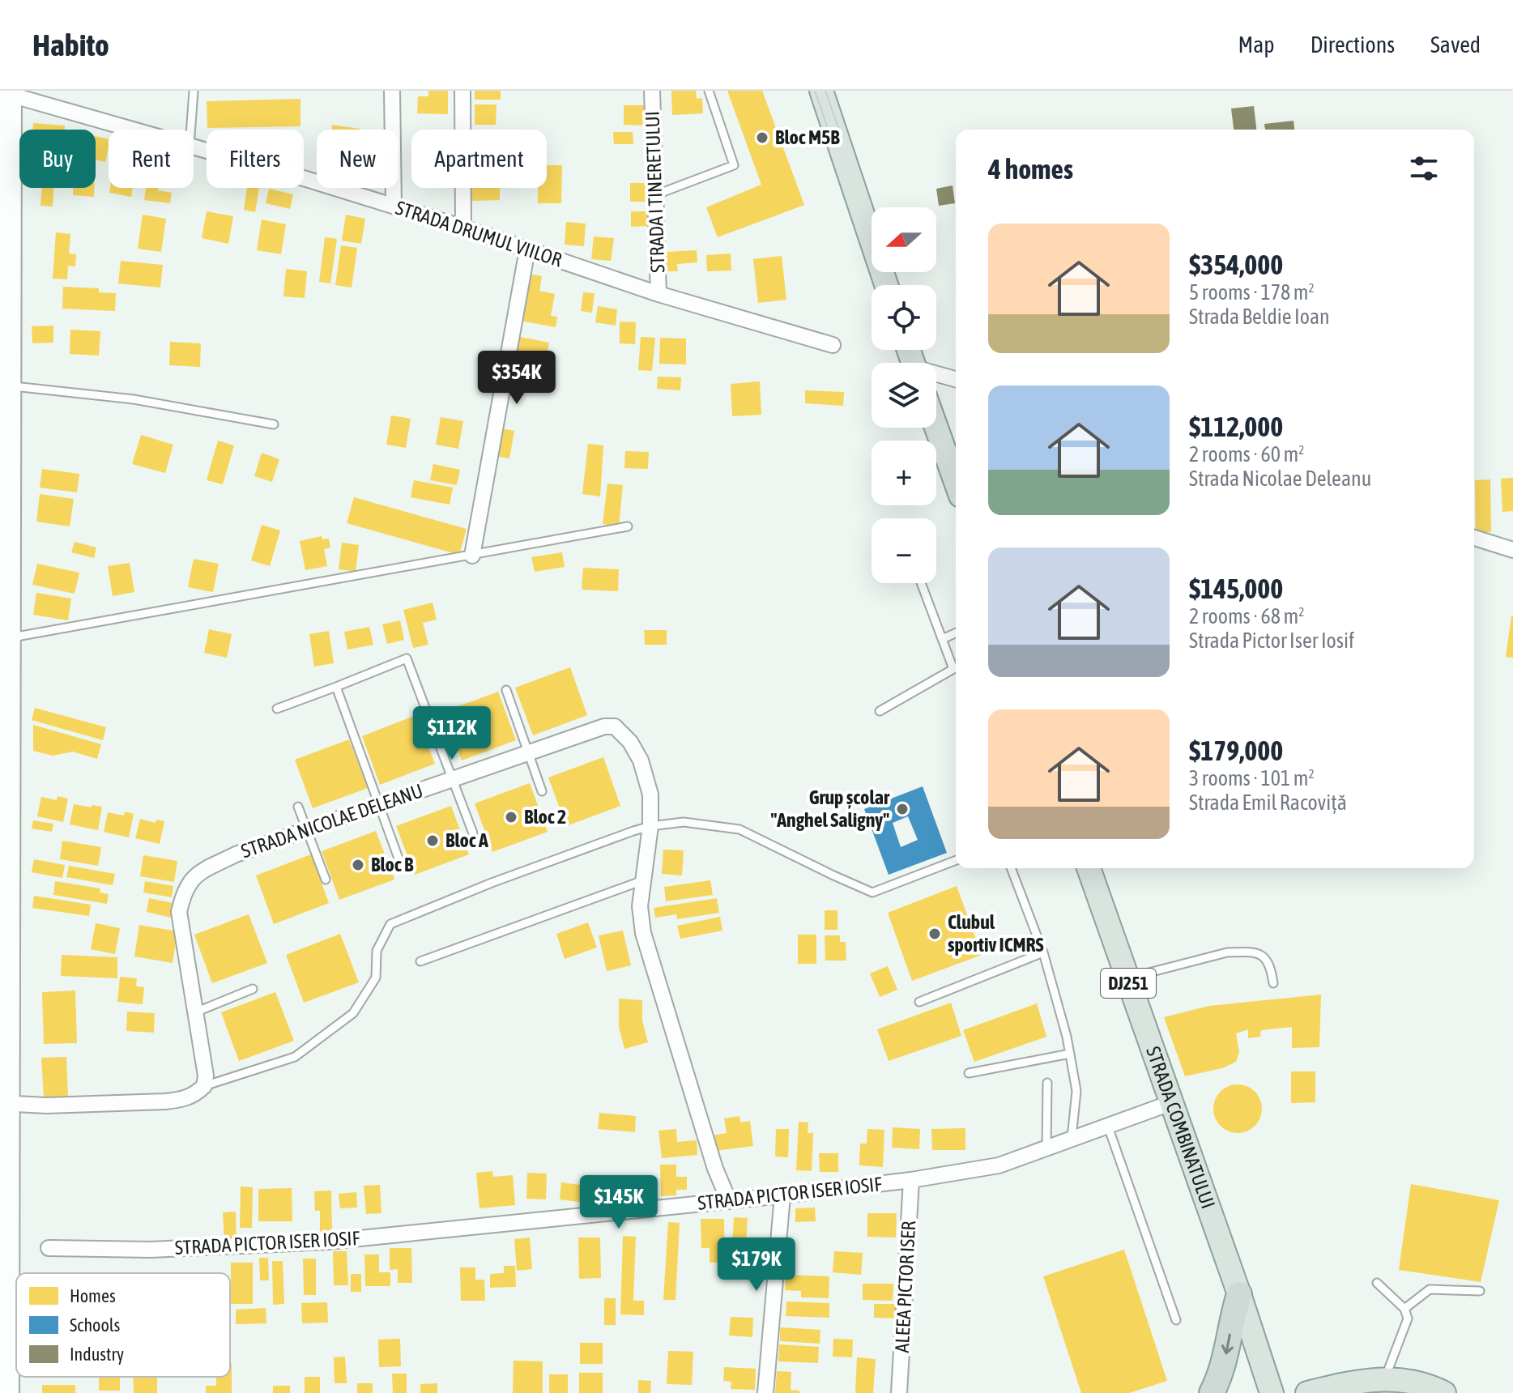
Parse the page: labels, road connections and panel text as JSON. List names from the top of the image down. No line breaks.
{"streets":{"main road":["DJ251","STRADA COMBINATULUI"],"street":["STRADA I TINERETULUI","STRADA DRUMUL VIILOR","STRADA NICOLAE DELEANU","STRADA PICTOR ISER IOSIF","ALEEA PICTOR ISER"]},"crossings":[["STRADA I TINERETULUI","STRADA DRUMUL VIILOR"],["STRADA NICOLAE DELEANU","STRADA PICTOR ISER IOSIF"],["STRADA COMBINATULUI","STRADA PICTOR ISER IOSIF"],["STRADA PICTOR ISER IOSIF","ALEEA PICTOR ISER"]],"places":["Bloc M5B","Grup școlar \"Anghel Saligny\"","Bloc 2","Bloc A","Bloc B","Clubul sportiv ICMRS"],"legend":["Homes","Schools","Industry"],"north":"left","page":{"header":"Habito","nav":["Map","Directions","Saved"],"chip":["Buy","Rent","Filters","New","Apartment"],"heading":"4 homes","map_buttons":["+","−"],"list":[{"name":"$354,000","note":"5 rooms · 178 m² · Strada Beldie Ioan"},{"name":"$112,000","note":"2 rooms · 60 m² · Strada Nicolae Deleanu"},{"name":"$145,000","note":"2 rooms · 68 m² · Strada Pictor Iser Iosif"},{"name":"$179,000","note":"3 rooms · 101 m² · Strada Emil Racoviță"}],"price":["$354K","$112K","$145K","$179K"]}}
